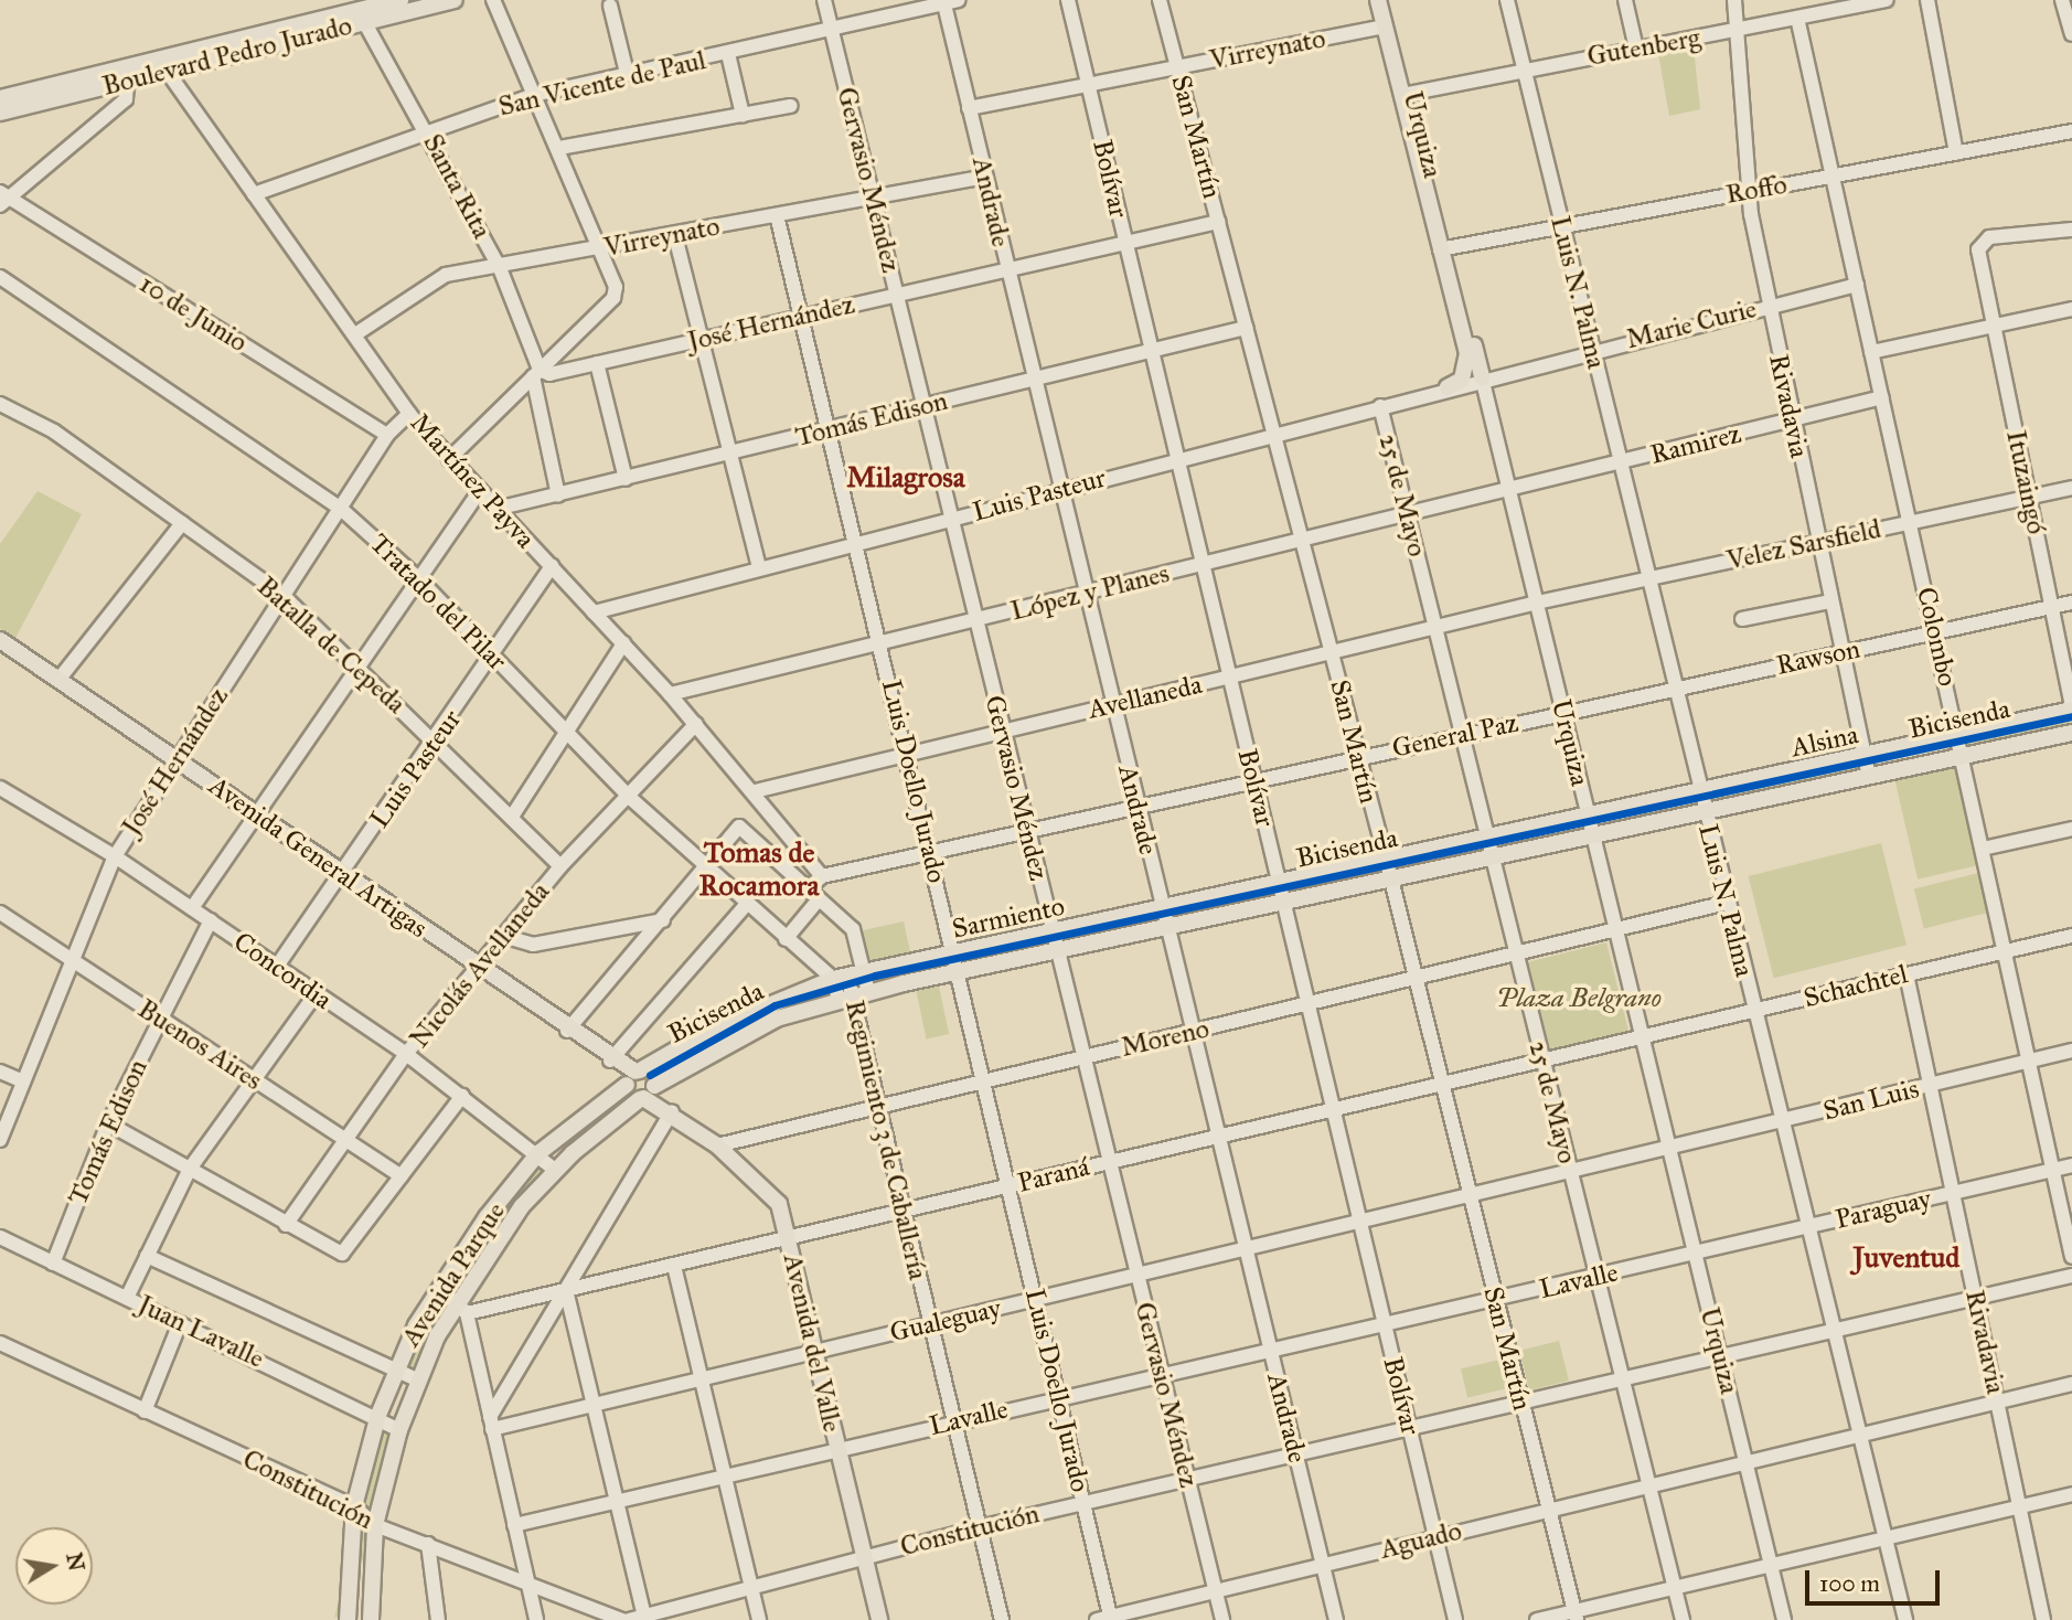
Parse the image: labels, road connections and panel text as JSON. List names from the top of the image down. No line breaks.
{"streets":{"main road":["Boulevard Pedro Jurado","Urquiza","Alsina","Avenida General Artigas","Sarmiento","Avenida Parque","Avenida del Valle"],"street":["Gutenberg","Virreynato","San Vicente de Paul","San Martín","Bolívar","Gervasio Méndez","Santa Rita","Roffo","Andrade","Luis N. Palma","10 de Junio","José Hernández","Marie Curie","Rivadavia","Tomás Edison","Ramirez","Martínez Payva","Ituzaingó","Luis Pasteur","25 de Mayo","Velez Sarsfield","López y Planes","Tratado del Pilar","Colombo","Batalla de Cepeda","Rawson","Avellaneda","General Paz","Luis Doello Jurado","Nicolás Avellaneda","Concordia","Schachtel","Moreno","Buenos Aires","San Luis","Regimiento 3 de Caballería","Paraná","Paraguay","Lavalle","Gualeguay","Juan Lavalle","Constitución","Aguado"],"cycle path":["Bicisenda"]},"crossings":[["Gutenberg","Urquiza"],["Gutenberg","Luis N. Palma"],["Gutenberg","Rivadavia"],["Gutenberg","Colombo"],["Virreynato","Urquiza"],["Virreynato","San Martín"],["Virreynato","Bolívar"],["Virreynato","Gervasio Méndez"],["Virreynato","Santa Rita"],["Virreynato","Andrade"],["Virreynato","Martínez Payva"],["Virreynato","Luis Doello Jurado"],["Boulevard Pedro Jurado","Santa Rita"],["Boulevard Pedro Jurado","Martínez Payva"],["San Vicente de Paul","Gervasio Méndez"],["San Vicente de Paul","Santa Rita"],["San Vicente de Paul","Andrade"],["San Vicente de Paul","Martínez Payva"],["Urquiza","Roffo"],["Urquiza","Marie Curie"],["Urquiza","Ramirez"],["Urquiza","Luis Pasteur"],["Urquiza","Velez Sarsfield"],["Urquiza","López y Planes"],["Urquiza","Rawson"],["Urquiza","Avellaneda"],["Urquiza","General Paz"],["Urquiza","Alsina"],["Urquiza","Sarmiento"],["Urquiza","Schachtel"],["Urquiza","Moreno"],["Urquiza","San Luis"],["Urquiza","Paraná"],["Urquiza","Paraguay"],["Urquiza","Lavalle"],["Urquiza","Gualeguay"],["Urquiza","Constitución"],["Urquiza","Aguado"],["San Martín","José Hernández"],["San Martín","Tomás Edison"],["San Martín","Luis Pasteur"],["San Martín","López y Planes"],["San Martín","Avellaneda"],["San Martín","General Paz"],["San Martín","Sarmiento"],["San Martín","Moreno"],["San Martín","Paraná"],["San Martín","Lavalle"],["San Martín","Gualeguay"],["San Martín","Constitución"],["San Martín","Aguado"],["Bolívar","José Hernández"],["Bolívar","Tomás Edison"],["Bolívar","Luis Pasteur"],["Bolívar","López y Planes"],["Bolívar","Avellaneda"],["Bolívar","General Paz"],["Bolívar","Sarmiento"],["Bolívar","Moreno"],["Bolívar","Paraná"],["Bolívar","Lavalle"],["Bolívar","Gualeguay"],["Bolívar","Constitución"],["Bolívar","Aguado"],["Gervasio Méndez","José Hernández"],["Gervasio Méndez","Tomás Edison"],["Gervasio Méndez","Luis Pasteur"],["Gervasio Méndez","López y Planes"],["Gervasio Méndez","Avellaneda"],["Gervasio Méndez","General Paz"],["Gervasio Méndez","Sarmiento"],["Gervasio Méndez","Moreno"],["Gervasio Méndez","Paraná"],["Gervasio Méndez","Lavalle"],["Gervasio Méndez","Gualeguay"],["Gervasio Méndez","Constitución"],["Gervasio Méndez","Aguado"],["Santa Rita","José Hernández"],["Santa Rita","Tomás Edison"],["Roffo","Luis N. Palma"],["Roffo","Rivadavia"],["Roffo","Colombo"],["Andrade","José Hernández"],["Andrade","Tomás Edison"],["Andrade","Luis Pasteur"],["Andrade","López y Planes"],["Andrade","Avellaneda"],["Andrade","General Paz"],["Andrade","Sarmiento"],["Andrade","Moreno"],["Andrade","Paraná"],["Andrade","Lavalle"],["Andrade","Gualeguay"],["Andrade","Constitución"],["Andrade","Aguado"],["Luis N. Palma","Marie Curie"],["Luis N. Palma","Ramirez"],["Luis N. Palma","Velez Sarsfield"],["Luis N. Palma","Rawson"],["Luis N. Palma","Alsina"],["Luis N. Palma","Schachtel"],["Luis N. Palma","Moreno"],["Luis N. Palma","San Luis"],["Luis N. Palma","Paraguay"],["Luis N. Palma","Constitución"],["Luis N. Palma","Aguado"],["10 de Junio","José Hernández"],["José Hernández","Martínez Payva"],["José Hernández","Tratado del Pilar"],["José Hernández","Batalla de Cepeda"],["José Hernández","Luis Doello Jurado"],["José Hernández","Avenida General Artigas"],["José Hernández","Concordia"],["José Hernández","Buenos Aires"],["Marie Curie","Rivadavia"],["Marie Curie","Luis Pasteur"],["Marie Curie","Colombo"],["Rivadavia","Ramirez"],["Rivadavia","Velez Sarsfield"],["Rivadavia","Rawson"],["Rivadavia","Alsina"],["Rivadavia","Schachtel"],["Rivadavia","San Luis"],["Rivadavia","Paraguay"],["Rivadavia","Constitución"],["Rivadavia","Aguado"],["Tomás Edison","Martínez Payva"],["Tomás Edison","Luis Doello Jurado"],["Tomás Edison","Concordia"],["Tomás Edison","Buenos Aires"],["Tomás Edison","Juan Lavalle"],["Ramirez","López y Planes"],["Ramirez","Colombo"],["Martínez Payva","Luis Pasteur"],["Martínez Payva","López y Planes"],["Martínez Payva","Avellaneda"],["Martínez Payva","General Paz"],["Martínez Payva","Nicolás Avellaneda"],["Ituzaingó","Velez Sarsfield"],["Ituzaingó","Rawson"],["Ituzaingó","Alsina"],["Luis Pasteur","25 de Mayo"],["Luis Pasteur","Tratado del Pilar"],["Luis Pasteur","Batalla de Cepeda"],["Luis Pasteur","Luis Doello Jurado"],["Luis Pasteur","Avenida General Artigas"],["Luis Pasteur","Concordia"],["25 de Mayo","López y Planes"],["25 de Mayo","Avellaneda"],["25 de Mayo","General Paz"],["25 de Mayo","Sarmiento"],["25 de Mayo","Moreno"],["25 de Mayo","Paraná"],["25 de Mayo","Lavalle"],["25 de Mayo","Gualeguay"],["25 de Mayo","Constitución"],["25 de Mayo","Aguado"],["Velez Sarsfield","Colombo"],["Velez Sarsfield","Avellaneda"],["López y Planes","Luis Doello Jurado"],["Tratado del Pilar","Sarmiento"],["Tratado del Pilar","Nicolás Avellaneda"],["Tratado del Pilar","Regimiento 3 de Caballería"],["Colombo","Rawson"],["Colombo","Alsina"],["Colombo","Schachtel"],["Colombo","San Luis"],["Colombo","Paraguay"],["Batalla de Cepeda","Nicolás Avellaneda"],["Rawson","General Paz"],["Avellaneda","Luis Doello Jurado"],["General Paz","Luis Doello Jurado"],["Alsina","Sarmiento"],["Luis Doello Jurado","Sarmiento"],["Luis Doello Jurado","Moreno"],["Luis Doello Jurado","Paraná"],["Luis Doello Jurado","Lavalle"],["Luis Doello Jurado","Gualeguay"],["Luis Doello Jurado","Constitución"],["Luis Doello Jurado","Aguado"],["Avenida General Artigas","Sarmiento"],["Avenida General Artigas","Nicolás Avellaneda"],["Sarmiento","Regimiento 3 de Caballería"],["Sarmiento","Avenida Parque"],["Sarmiento","Avenida del Valle"],["Nicolás Avellaneda","Concordia"],["Nicolás Avellaneda","Buenos Aires"],["Concordia","Avenida Parque"],["Schachtel","Paraná"],["Moreno","Regimiento 3 de Caballería"],["Moreno","Avenida del Valle"],["San Luis","Gualeguay"],["Regimiento 3 de Caballería","Paraná"],["Regimiento 3 de Caballería","Lavalle"],["Regimiento 3 de Caballería","Gualeguay"],["Regimiento 3 de Caballería","Constitución"],["Paraná","Avenida Parque"],["Paraná","Avenida del Valle"],["Paraguay","Lavalle"],["Avenida Parque","Juan Lavalle"],["Avenida Parque","Constitución"],["Lavalle","Avenida del Valle"],["Gualeguay","Avenida del Valle"],["Avenida del Valle","Constitución"]],"districts":["Milagrosa","Tomas de Rocamora","Juventud"],"parks":["Plaza Belgrano"],"scale_bar":"100 m","north":"right"}
